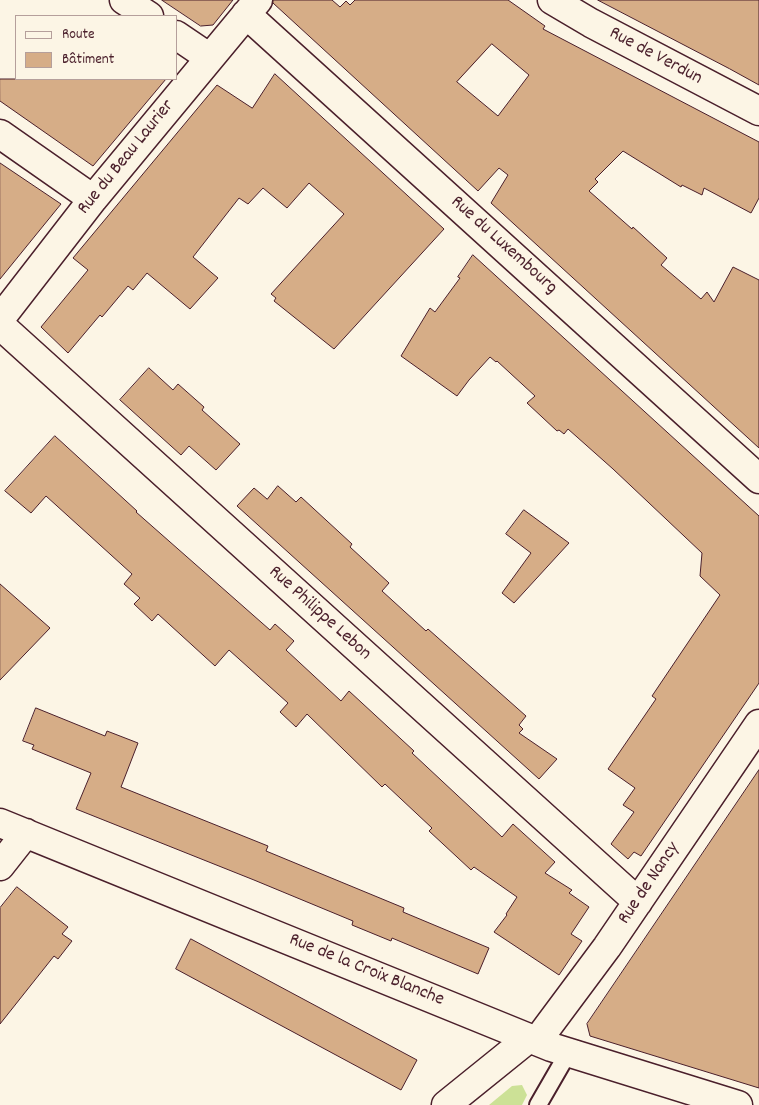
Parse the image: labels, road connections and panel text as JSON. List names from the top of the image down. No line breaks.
{"streets":{"street":["Rue de Verdun","Rue du Beau Laurier","Rue du Luxembourg","Rue Philippe Lebon","Rue de Nancy","Rue de la Croix Blanche"]},"crossings":[["Rue du Beau Laurier","Rue du Luxembourg"],["Rue Philippe Lebon","Rue de Nancy"],["Rue de Nancy","Rue de la Croix Blanche"]],"legend":["Route","Bâtiment"]}
